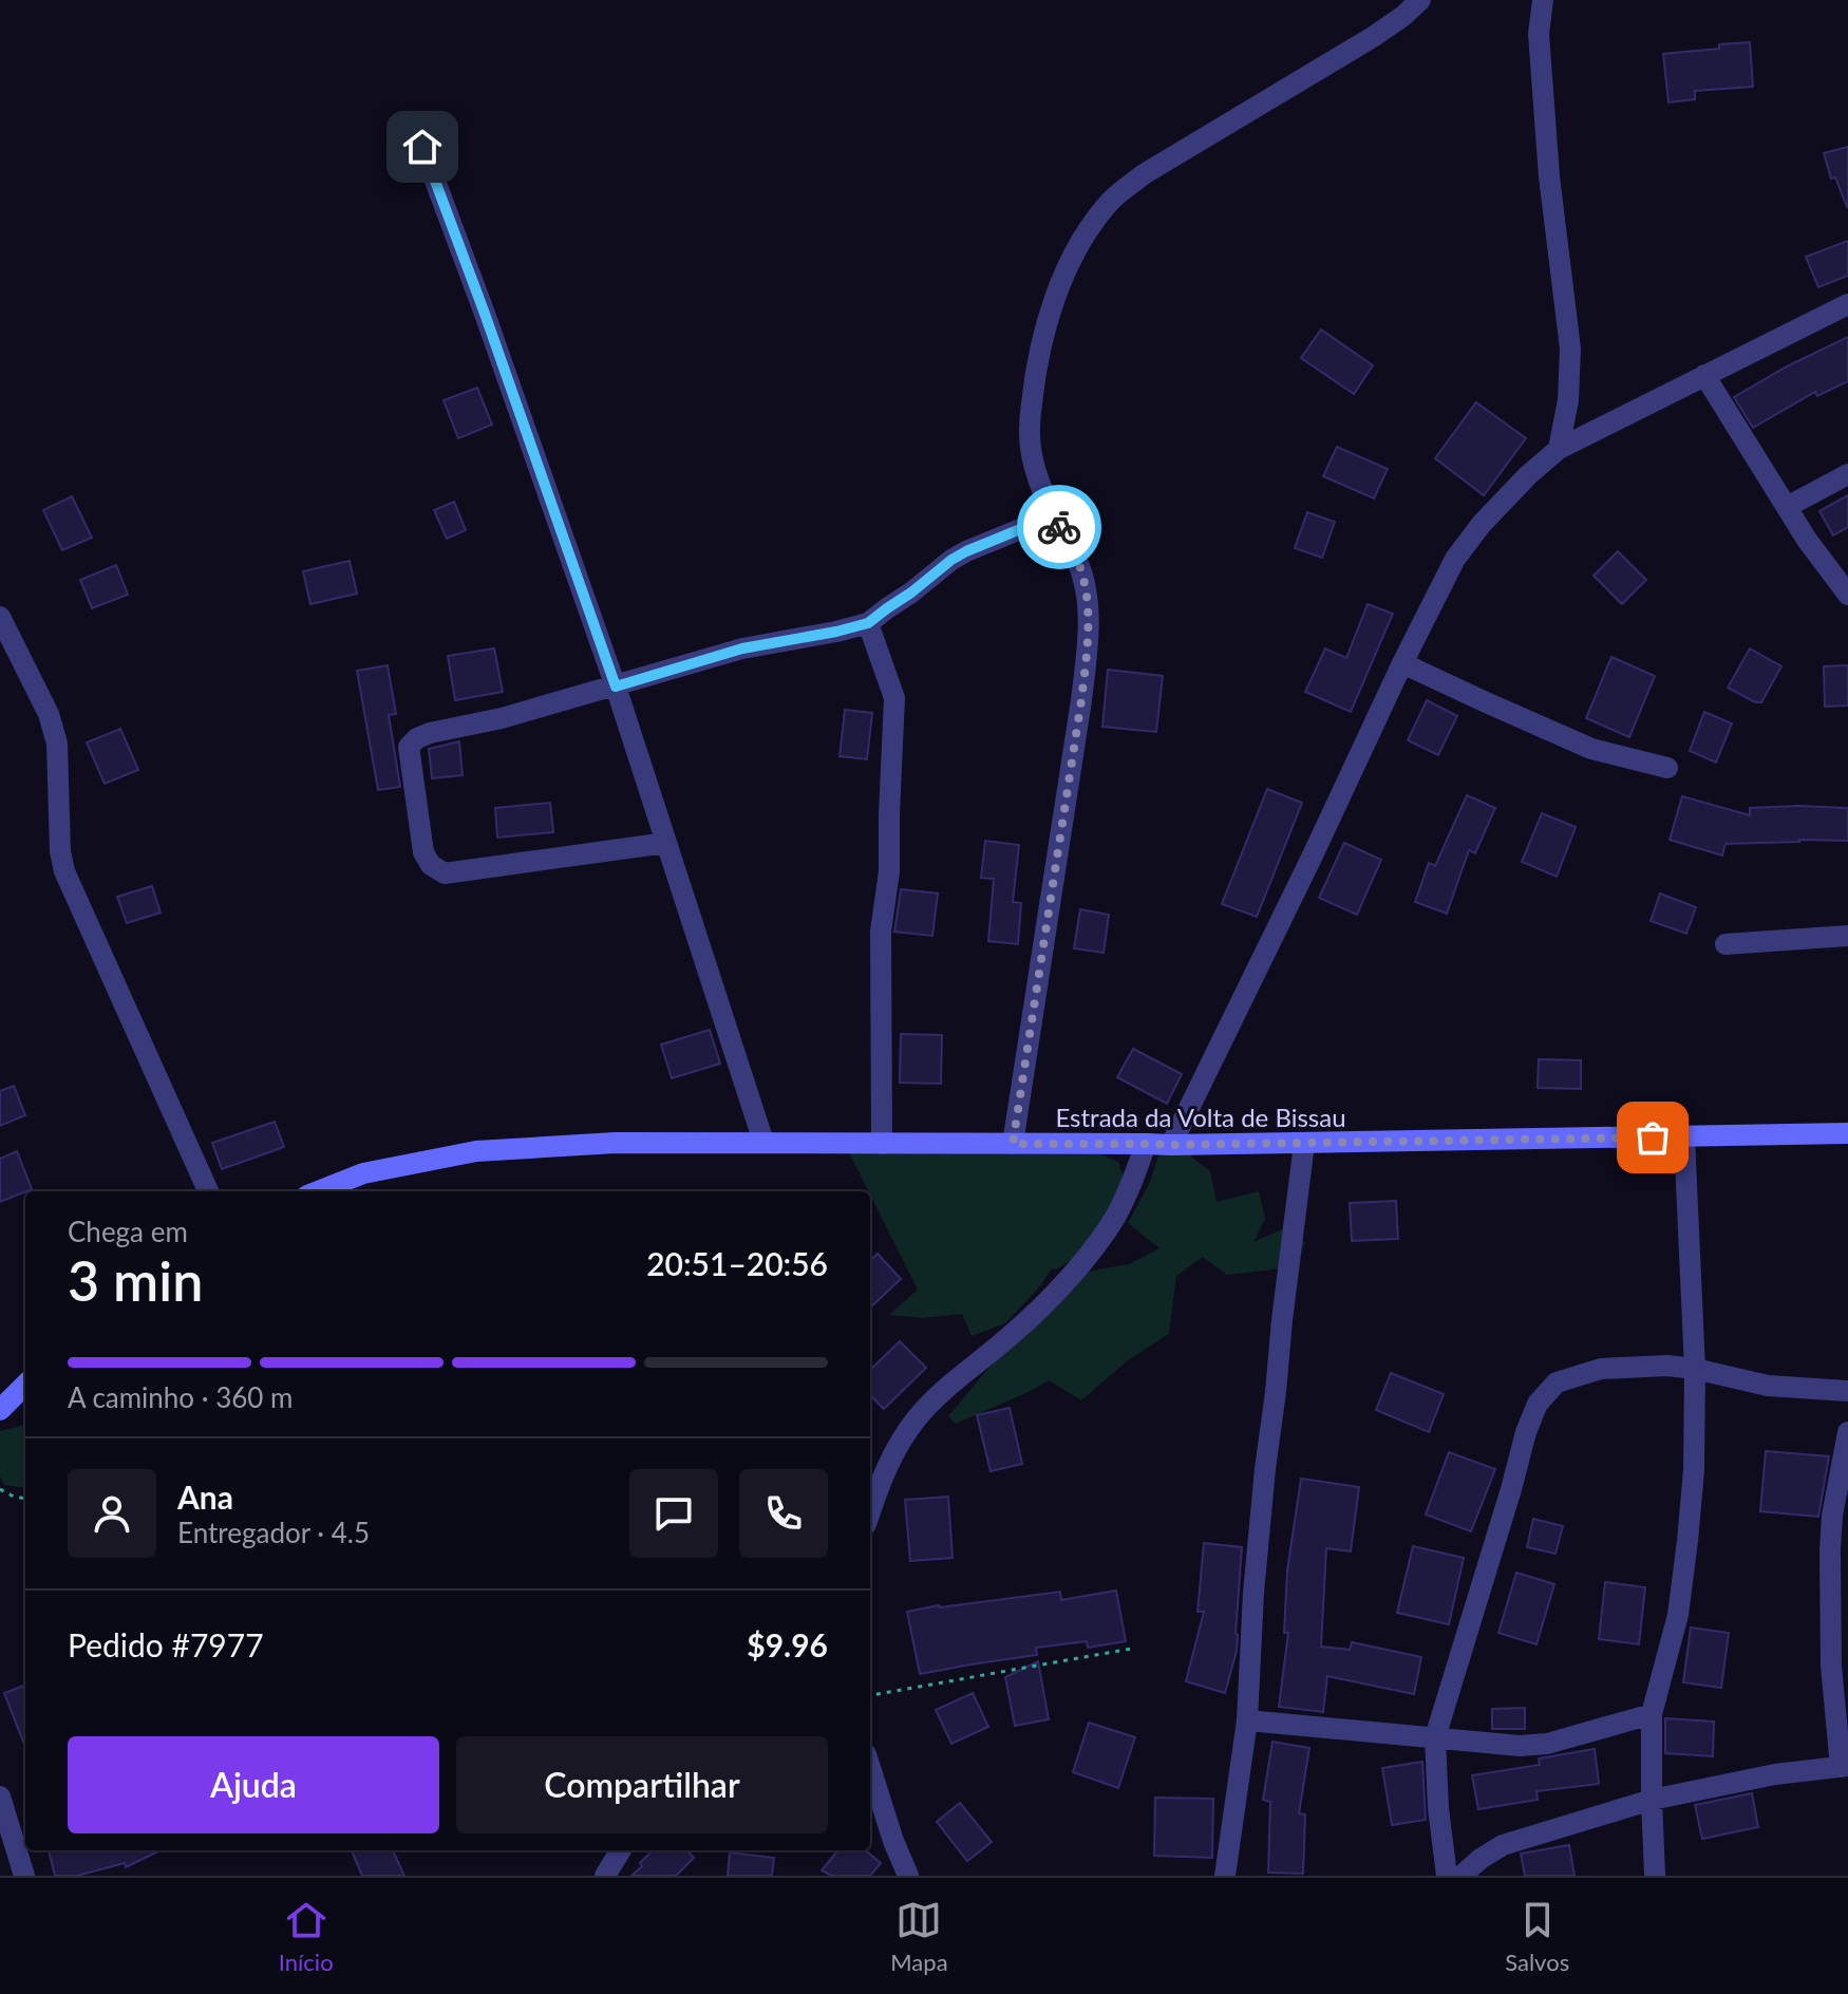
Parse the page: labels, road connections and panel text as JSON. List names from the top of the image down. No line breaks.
{"streets":{"main road":["Estrada da Volta de Bissau"]},"page":{"heading":["3 min","Chega em","20:51–20:56"],"panel":["Ana","Entregador · 4.5","Pedido #7977","$9.96"],"bar":"A caminho · 360 m","buttons":["Ajuda","Compartilhar"],"tabs":["Início","Mapa","Salvos"]}}
